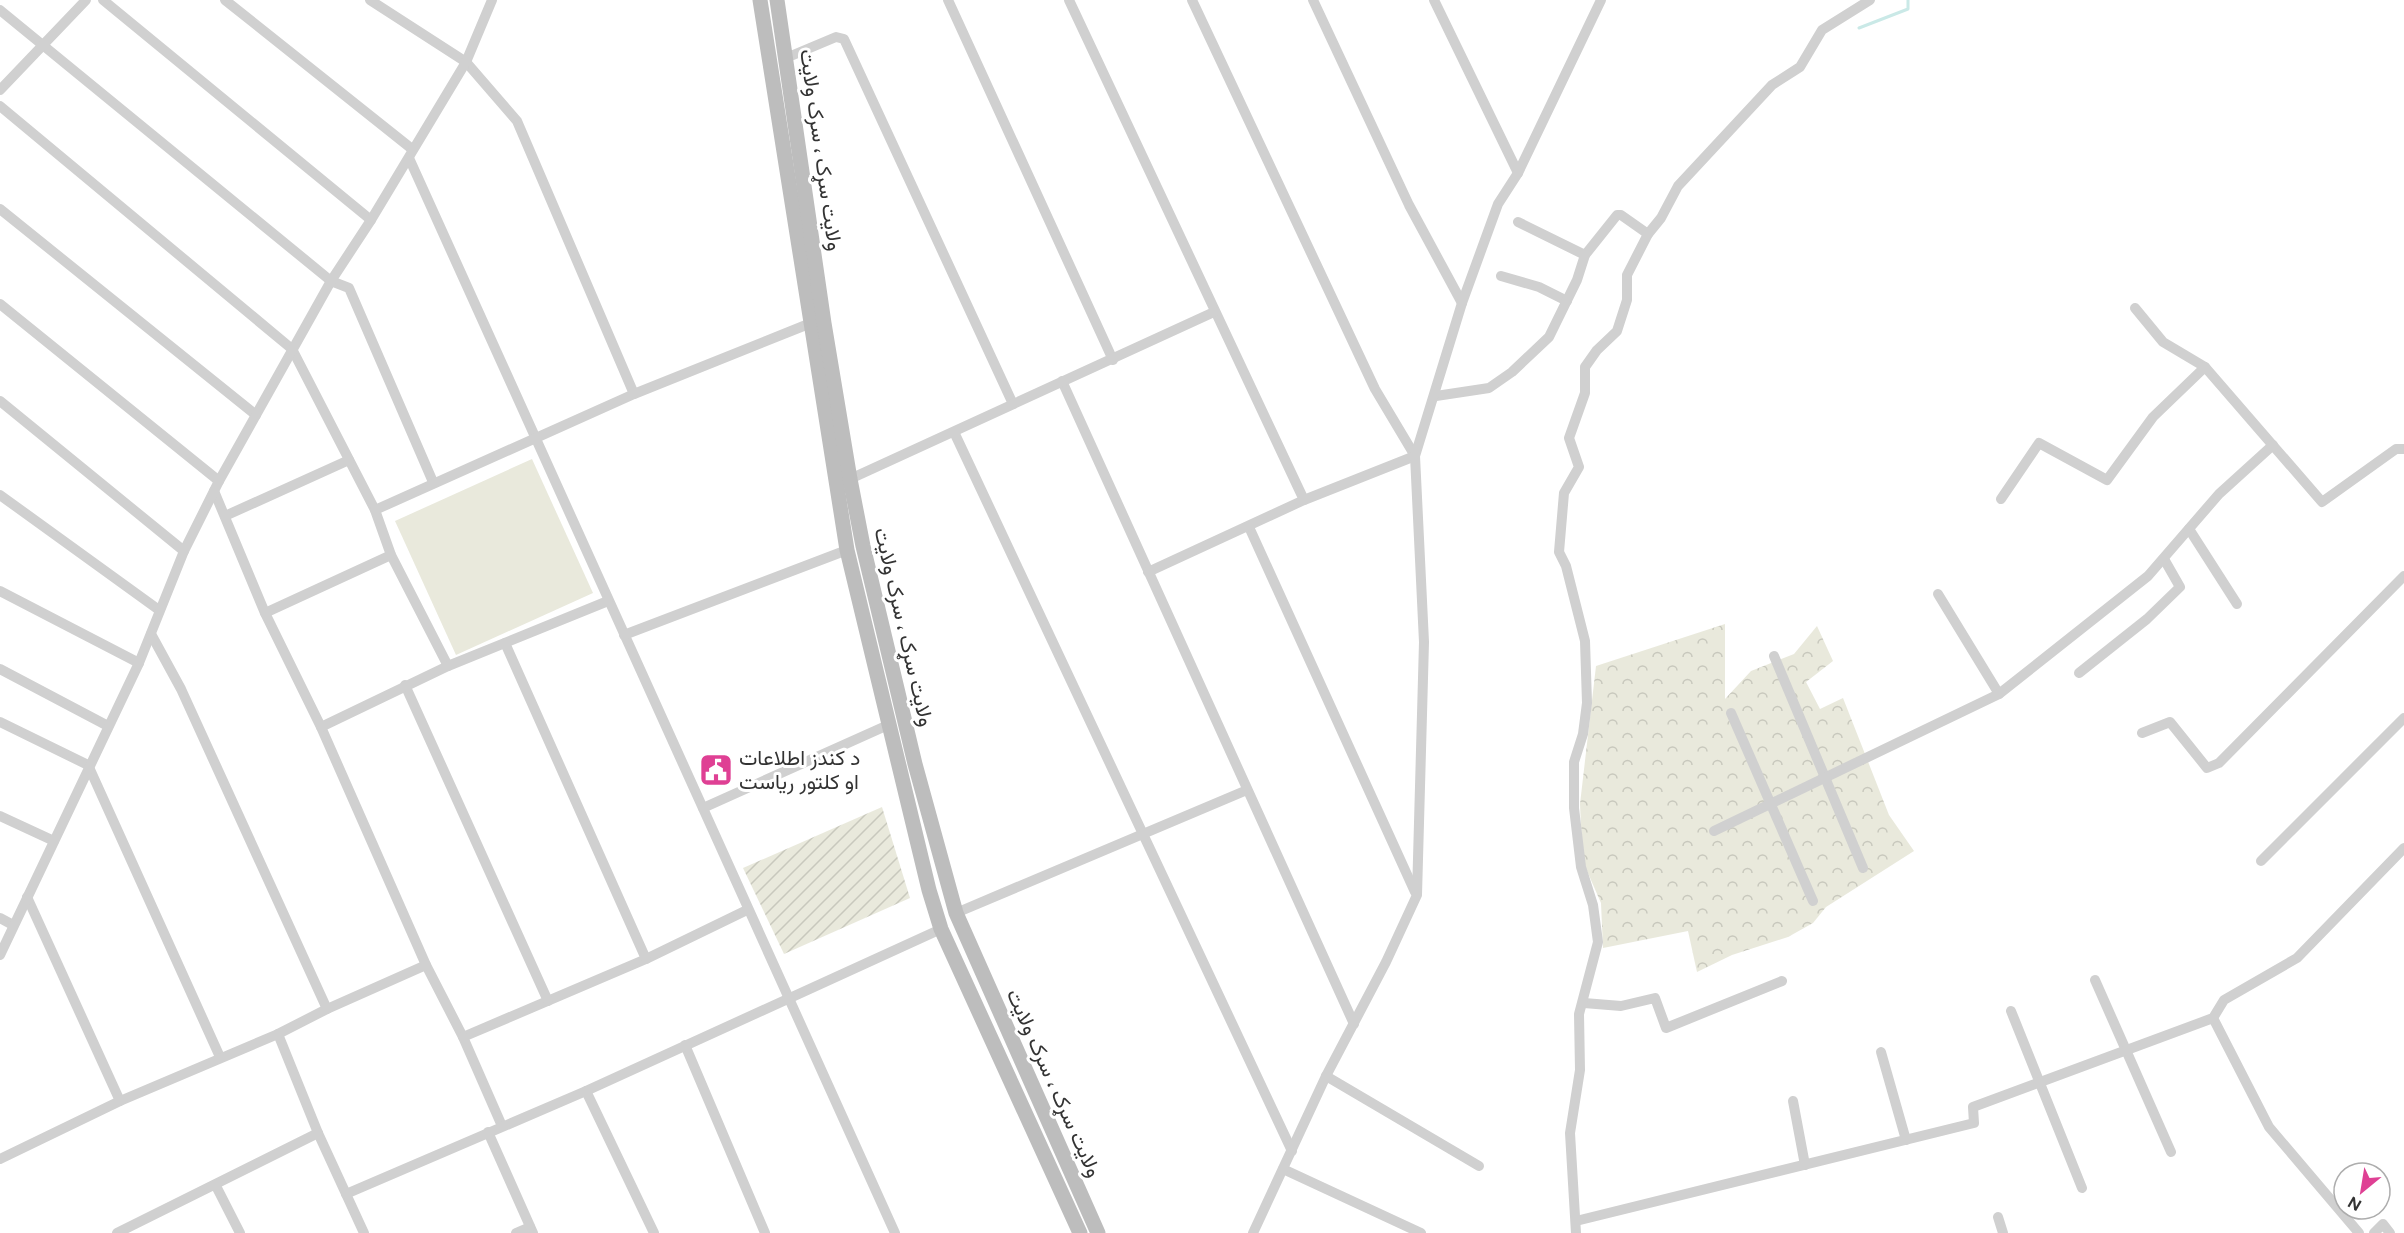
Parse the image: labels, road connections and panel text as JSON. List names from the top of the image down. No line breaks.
{"streets":{"main road":["ولایت سړک ، سرک ولایت"]},"places":{"public building":["د کندز اطلاعات او کلتور ریاست"]},"north":"bottom left"}
